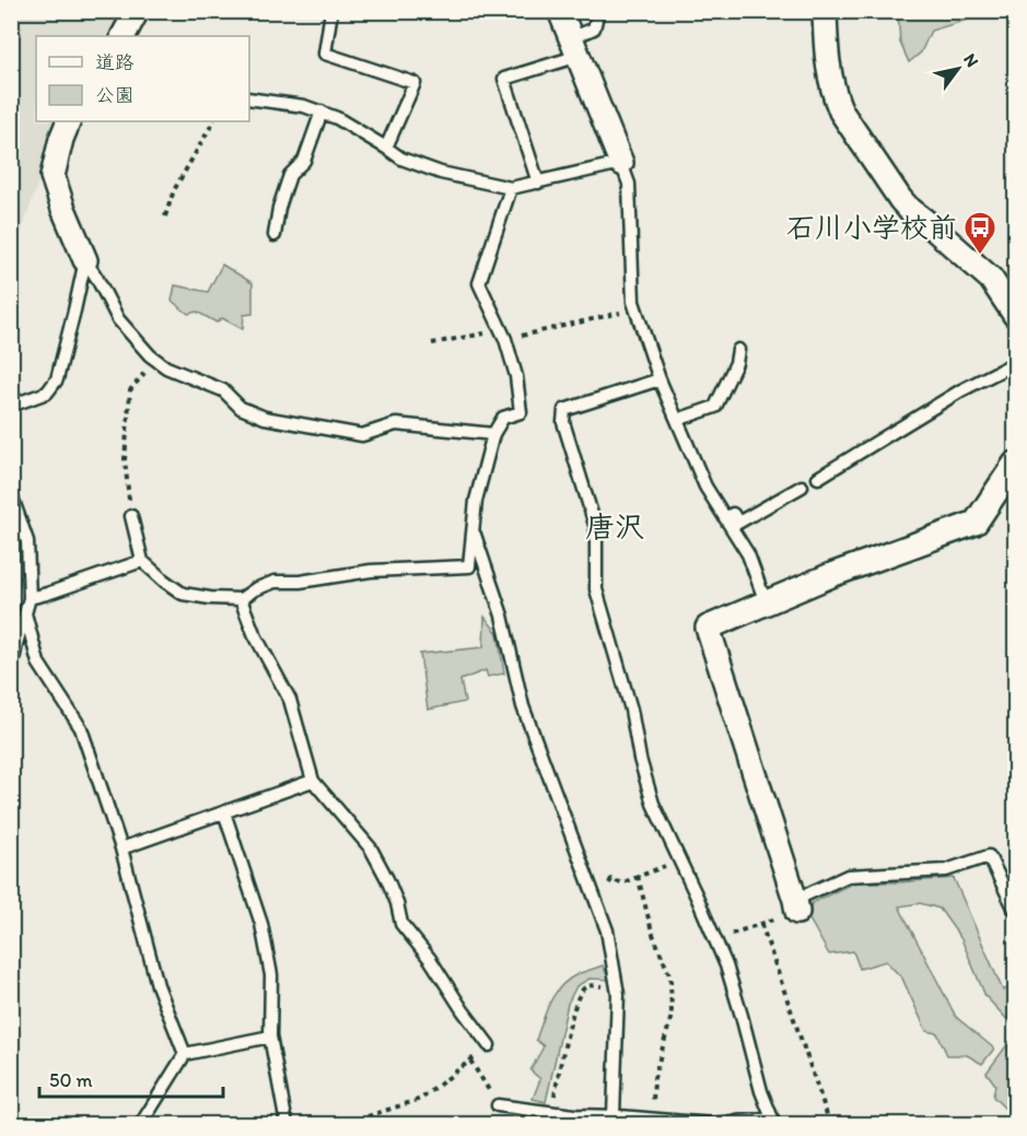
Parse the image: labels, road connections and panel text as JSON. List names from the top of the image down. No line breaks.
{"districts":["唐沢"],"places":{"bus stop":["石川小学校前"]},"legend":["道路","公園"],"scale_bar":"50 m","north":"top right"}
